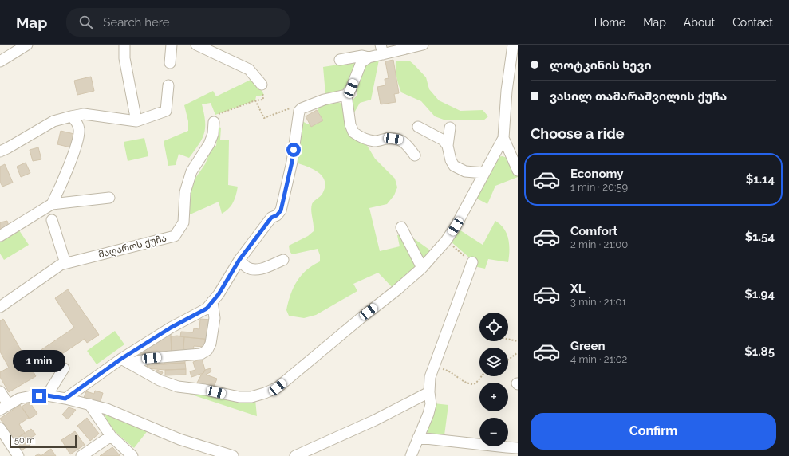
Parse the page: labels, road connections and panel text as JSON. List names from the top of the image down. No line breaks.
{"streets":{"street":["მაღაროს ქუჩა"]},"scale_bar":"50 m","page":{"header":"Map","search":"Search here","nav":["Home","Map","About","Contact"],"banner":["ლოტკინის ხევი","ვასილ თამარაშვილის ქუჩა"],"heading":"Choose a ride","list":[{"name":"Economy","note":"1 min · 20:59","value":"$1.14"},{"name":"Comfort","note":"2 min · 21:00","value":"$1.54"},{"name":"XL","note":"3 min · 21:01","value":"$1.94"},{"name":"Green","note":"4 min · 21:02","value":"$1.85"}],"map_buttons":["+","−"],"bubble":"1 min","buttons":"Confirm","scale":"50 m"}}
